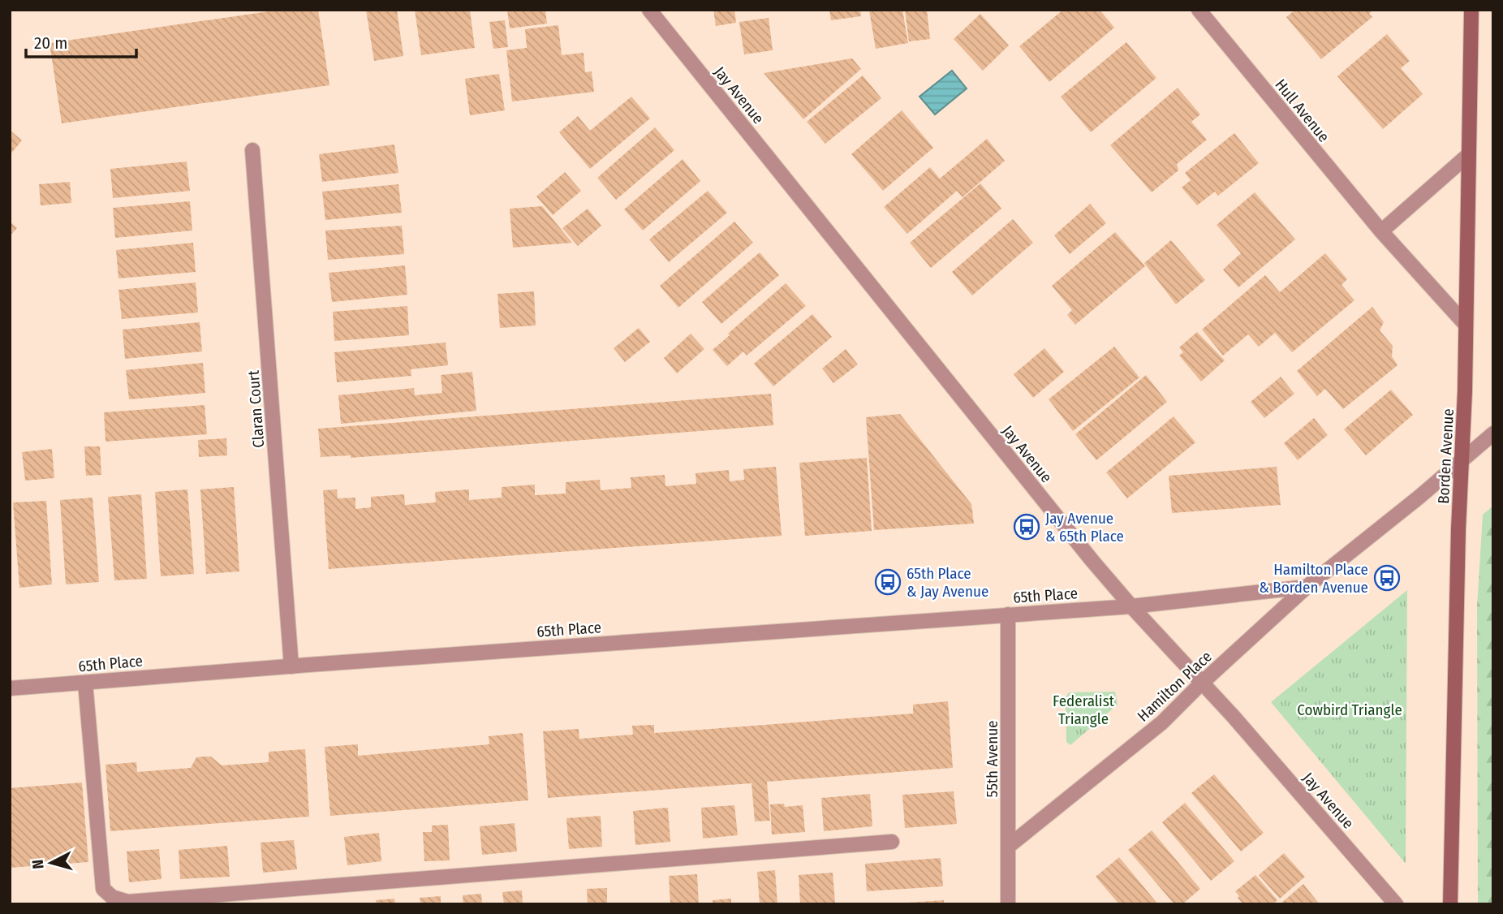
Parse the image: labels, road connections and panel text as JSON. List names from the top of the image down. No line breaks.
{"streets":{"main road":["Borden Avenue"],"street":["Jay Avenue","Hull Avenue","Claran Court","65th Place","Hamilton Place","55th Avenue"]},"crossings":[["Jay Avenue","65th Place"],["Jay Avenue","Hamilton Place"],["Hull Avenue","Borden Avenue"],["Claran Court","65th Place"],["Borden Avenue","Hamilton Place"],["65th Place","55th Avenue"],["Hamilton Place","55th Avenue"]],"parks":["Federalist Triangle","Cowbird Triangle"],"places":{"bus stop":["Jay Avenue & 65th Place","Hamilton Place & Borden Avenue","65th Place & Jay Avenue"]},"scale_bar":"20 m","north":"left"}
